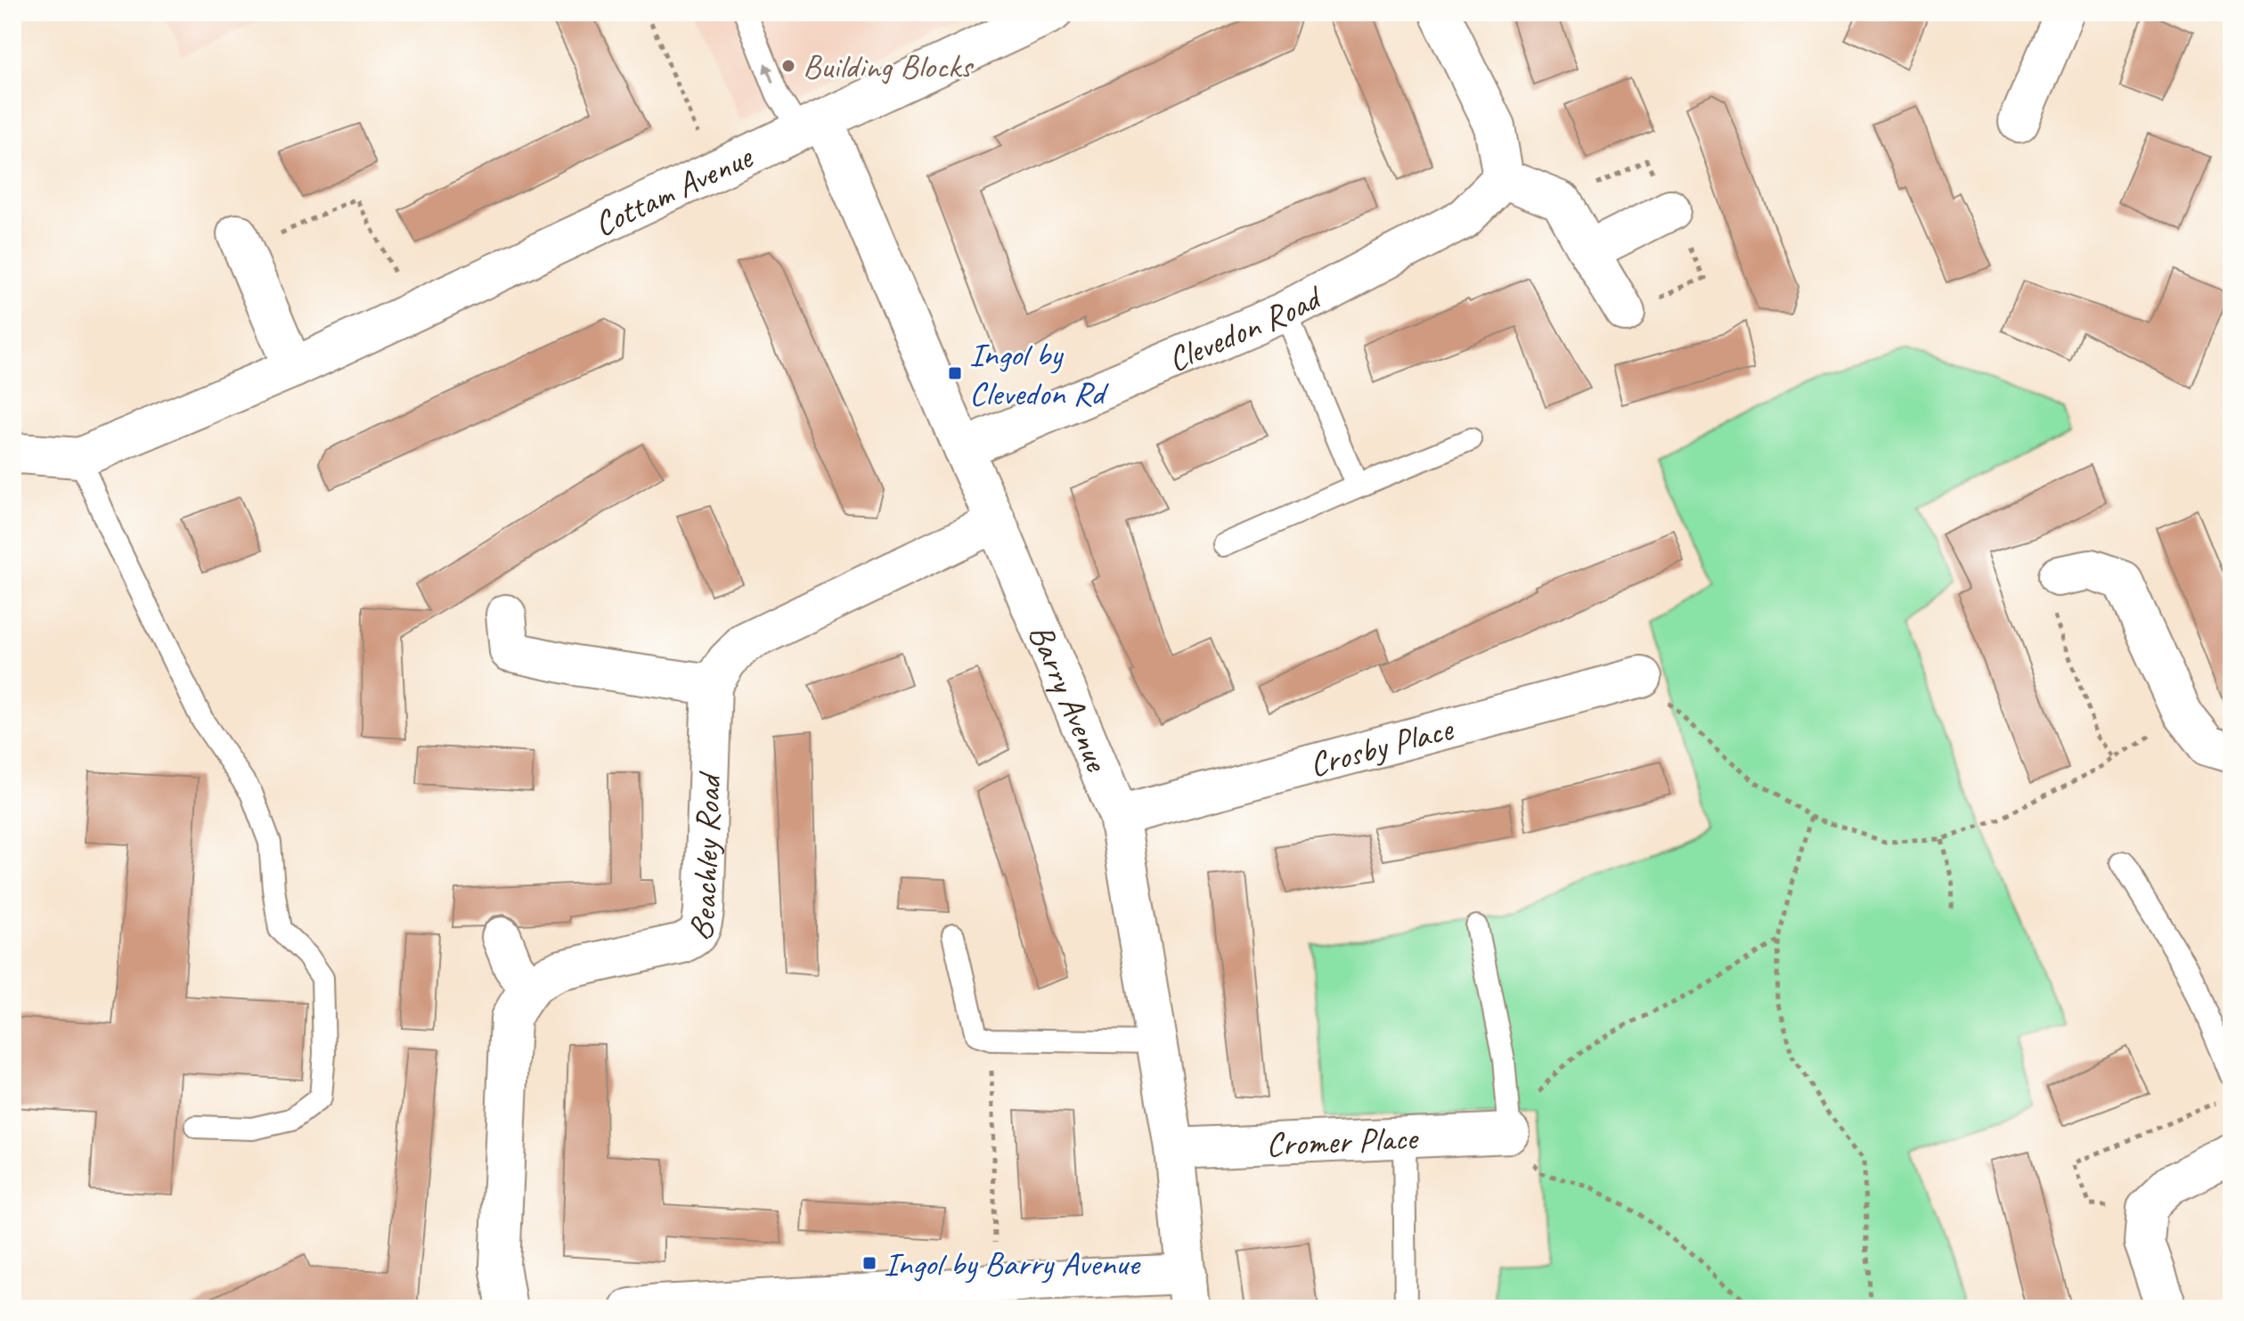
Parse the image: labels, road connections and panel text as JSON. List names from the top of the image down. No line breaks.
{"streets":{"street":["Cottam Avenue","Clevedon Road","Barry Avenue","Crosby Place","Beachley Road","Cromer Place"]},"crossings":[["Cottam Avenue","Barry Avenue"],["Clevedon Road","Barry Avenue"],["Barry Avenue","Crosby Place"],["Barry Avenue","Cromer Place"]],"places":{"other":["Building Blocks"],"transit":["Ingol by Clevedon Rd","Ingol by Barry Avenue"]}}
